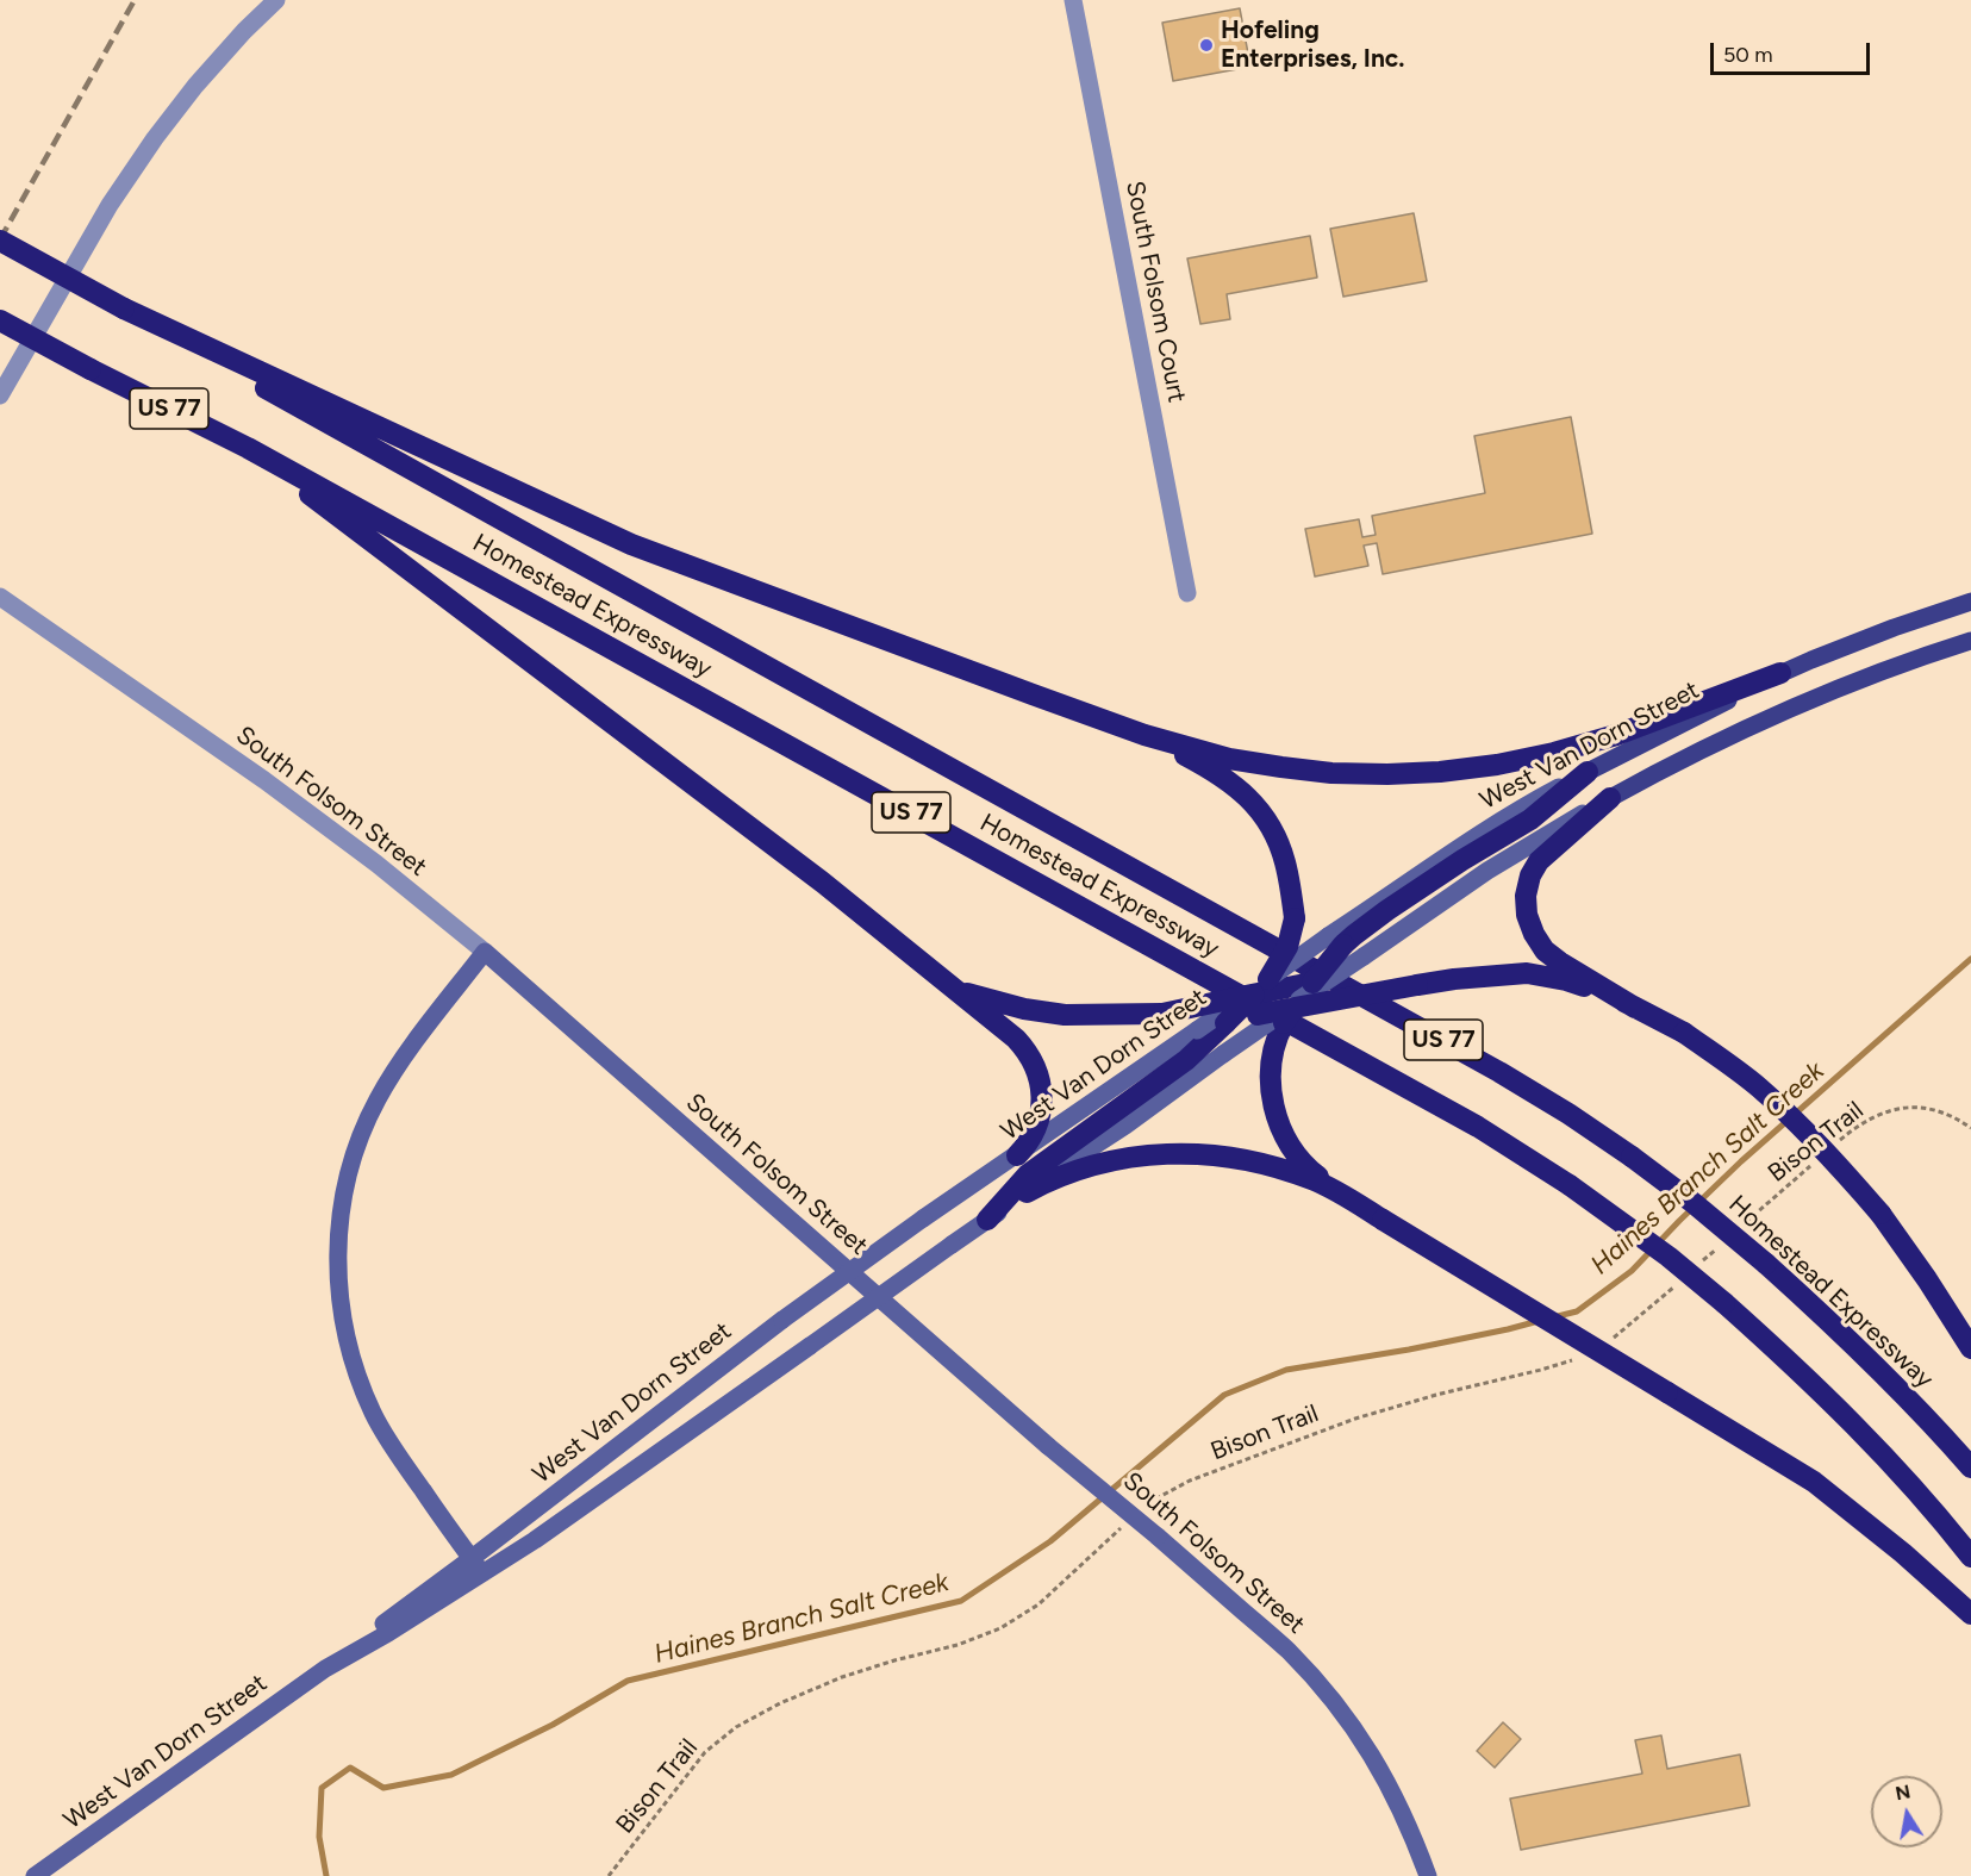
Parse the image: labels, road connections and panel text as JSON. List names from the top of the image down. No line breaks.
{"streets":{"highway":["US 77","Homestead Expressway"],"main road":["West Van Dorn Street","South Folsom Street"],"street":["South Folsom Court"],"path":["Bison Trail"]},"water":["Haines Branch Salt Creek"],"places":["Hofeling Enterprises, Inc."],"scale_bar":"50 m","north":"top"}
